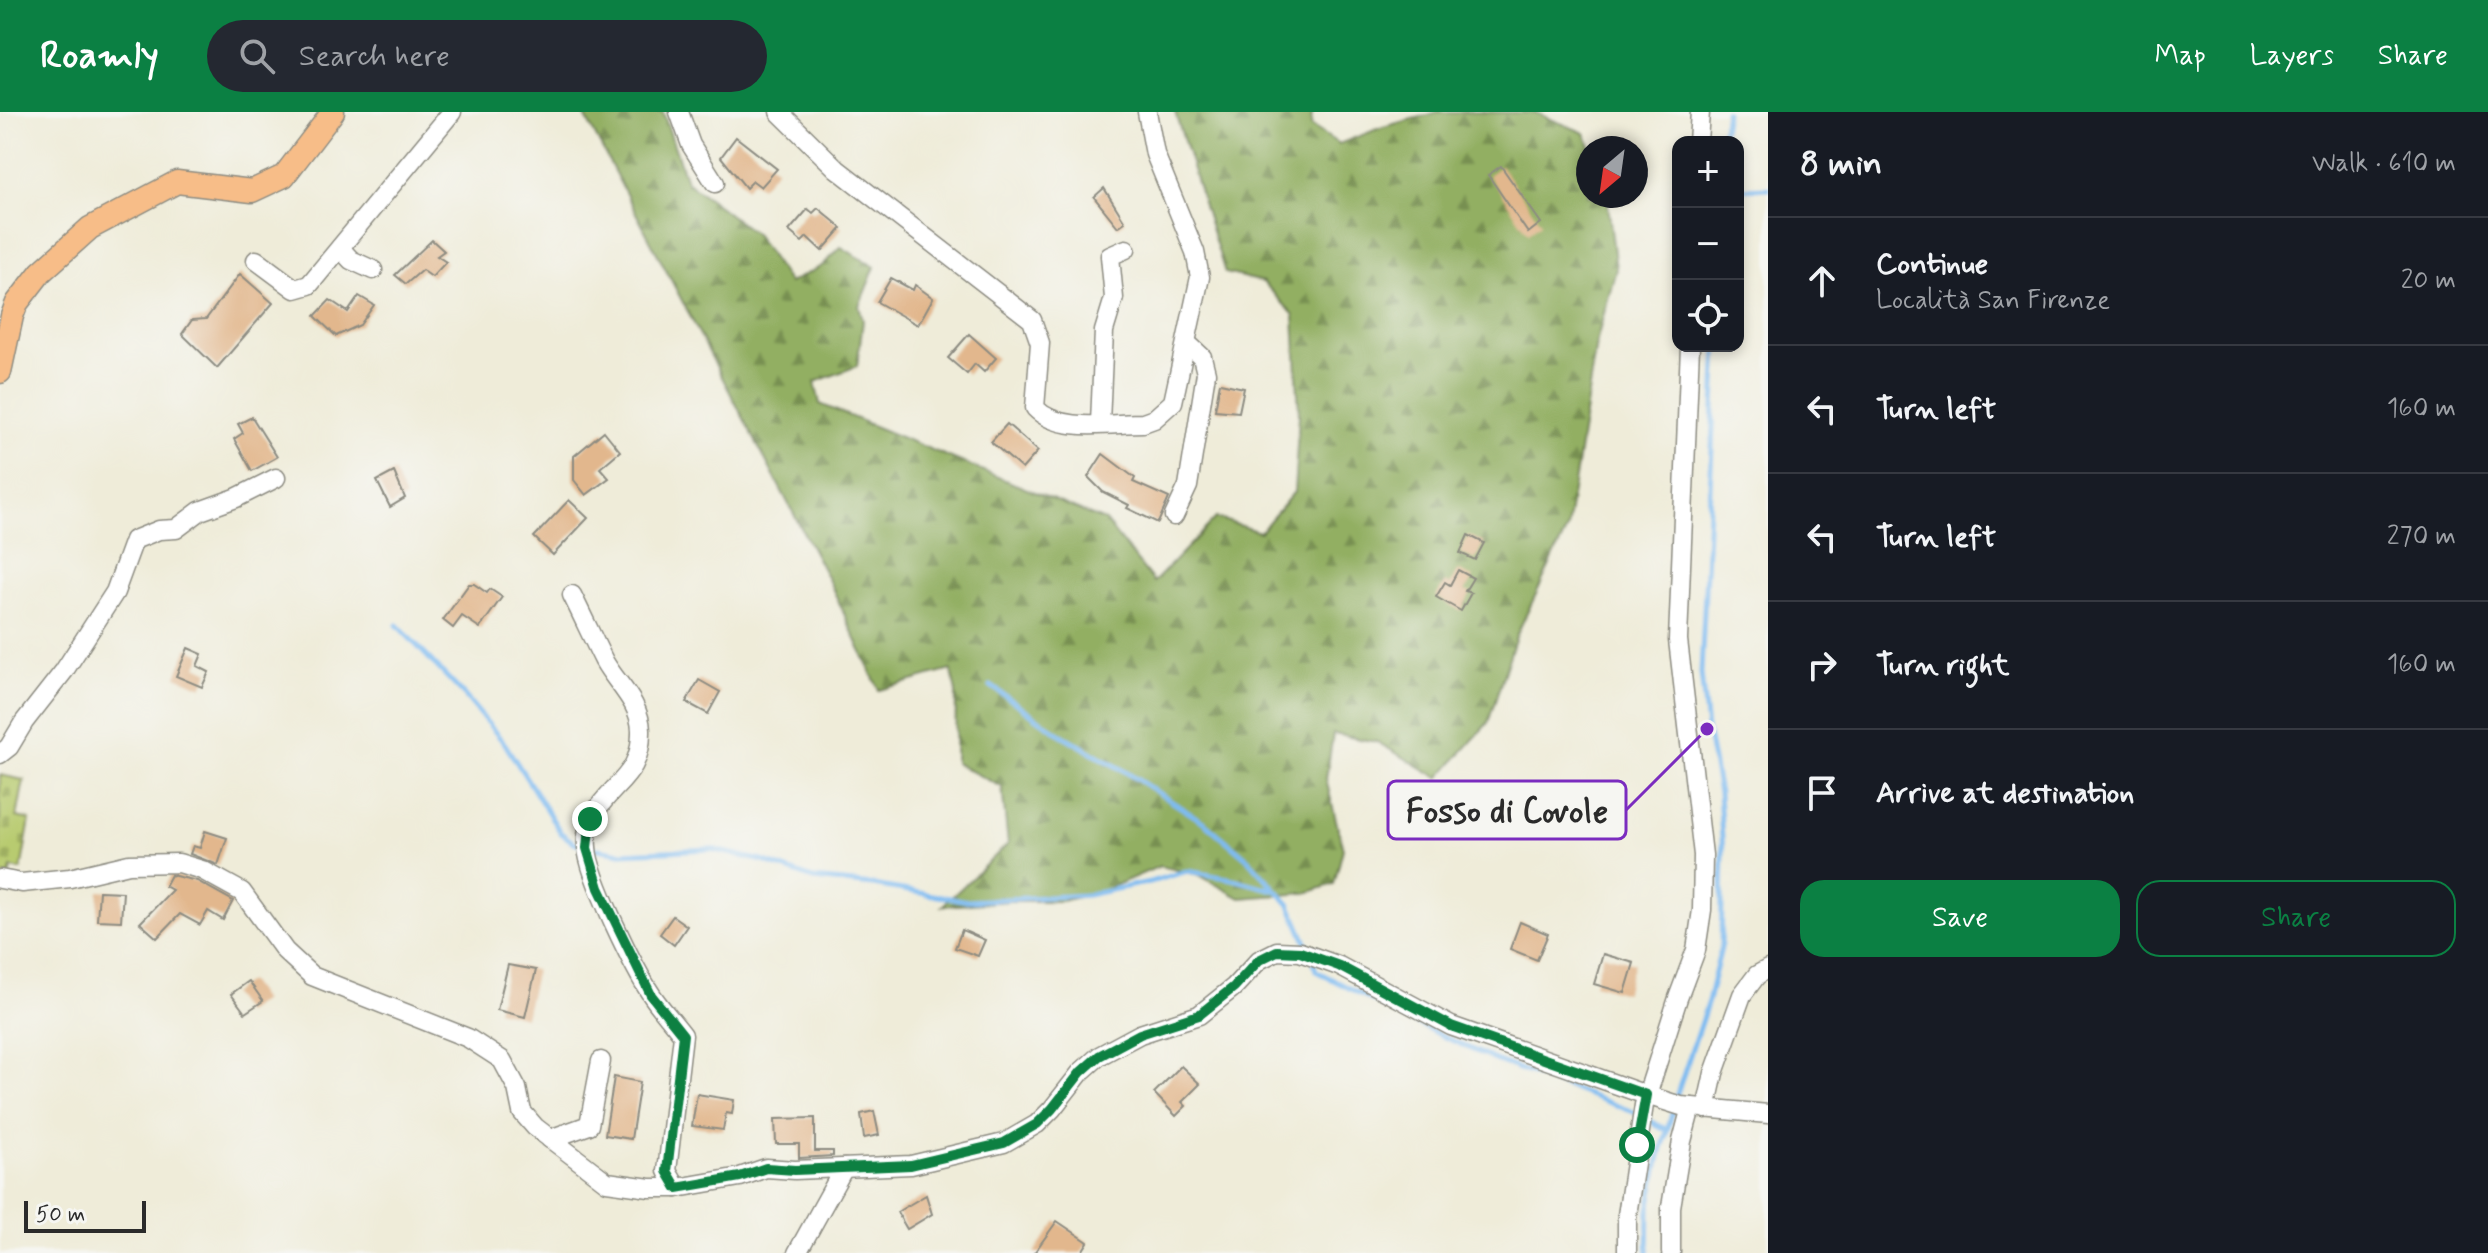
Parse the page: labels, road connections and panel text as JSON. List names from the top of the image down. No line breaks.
{"places":["Fosso di Covole"],"scale_bar":"50 m","north":"bottom left","page":{"header":"Roamly","search":"Search here","nav":["Map","Layers","Share"],"heading":["8 min","Walk · 610 m"],"map_buttons":["+","−"],"list":[["Continue","Località San Firenze","20 m"],["Turn left","160 m"],["Turn left","270 m"],["Turn right","160 m"],"Arrive at destination"],"buttons":["Save","Share"],"scale":"50 m"}}
